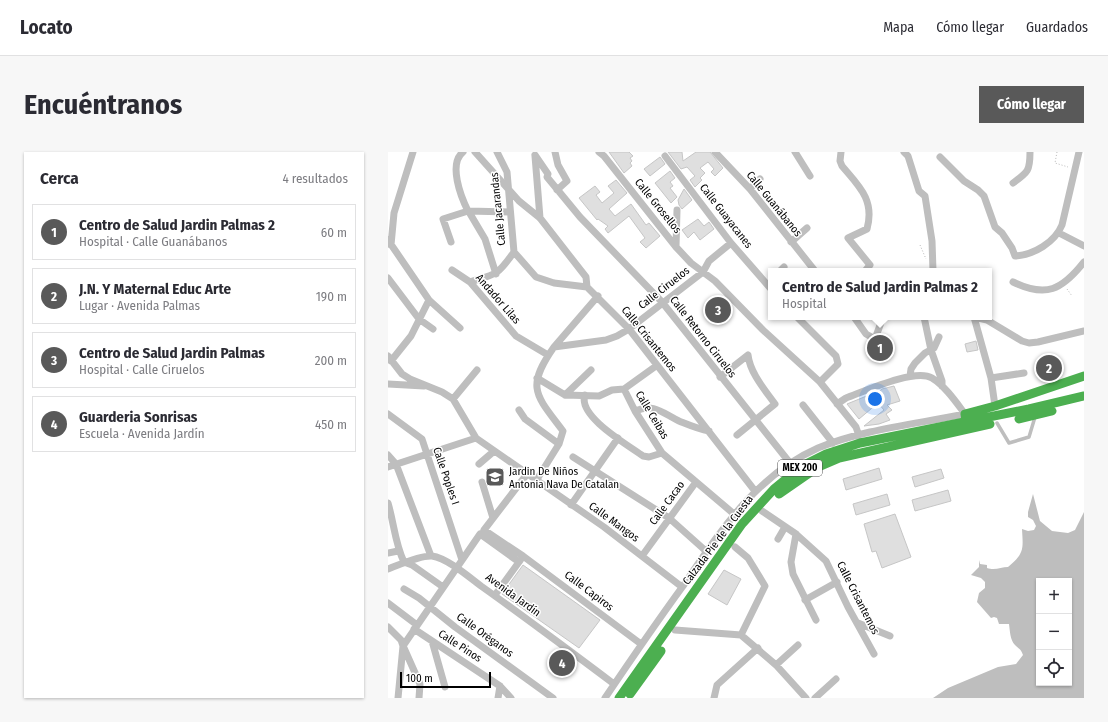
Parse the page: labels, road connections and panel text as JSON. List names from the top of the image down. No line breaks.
{"streets":{"main road":["MEX 200","Calzada Pie de la Cuesta"],"street":["Calle Guanábanos","Calle Grosellos","Calle Jacarandas","Calle Guayacanes","Calle Ciruelos","Andador Lilas","Calle Retorno Ciruelos","Calle Crisantemos","Calle Ceibas","Calle Poples I","Calle Cacao","Calle Mangos","Calle Capiros","Avenida Jardín","Calle Oréganos","Calle Pinos"]},"crossings":[["Calle Grosellos","Calle Ciruelos"],["Calle Jacarandas","Calle Crisantemos"],["Calle Ciruelos","Calle Retorno Ciruelos"],["Calle Ciruelos","Calle Crisantemos"],["Calle Ciruelos","Calzada Pie de la Cuesta"],["Calle Crisantemos","Calzada Pie de la Cuesta"],["Calle Ceibas","Calle Cacao"],["Calle Cacao","Calle Mangos"]],"places":{"school or university":["Jardin De Niños Antonia Nava De Catalan"]},"scale_bar":"100 m","page":{"header":"Locato","nav":["Mapa","Cómo llegar","Guardados"],"buttons":"Cómo llegar","title":"Encuéntranos","heading":["Cerca","4 resultados"],"list":[{"mark":"1","name":"Centro de Salud Jardin Palmas 2","note":"Hospital · Calle Guanábanos","value":"60 m"},{"mark":"2","name":"J.N. Y Maternal Educ Arte","note":"Lugar · Avenida Palmas","value":"190 m"},{"mark":"3","name":"Centro de Salud Jardin Palmas","note":"Hospital · Calle Ciruelos","value":"200 m"},{"mark":"4","name":"Guarderia Sonrisas","note":"Escuela · Avenida Jardín","value":"450 m"}],"popup":["Centro de Salud Jardin Palmas 2","Hospital"],"pins":["3","1","2","4"],"map_buttons":["+","−"],"scale":"100 m"}}
